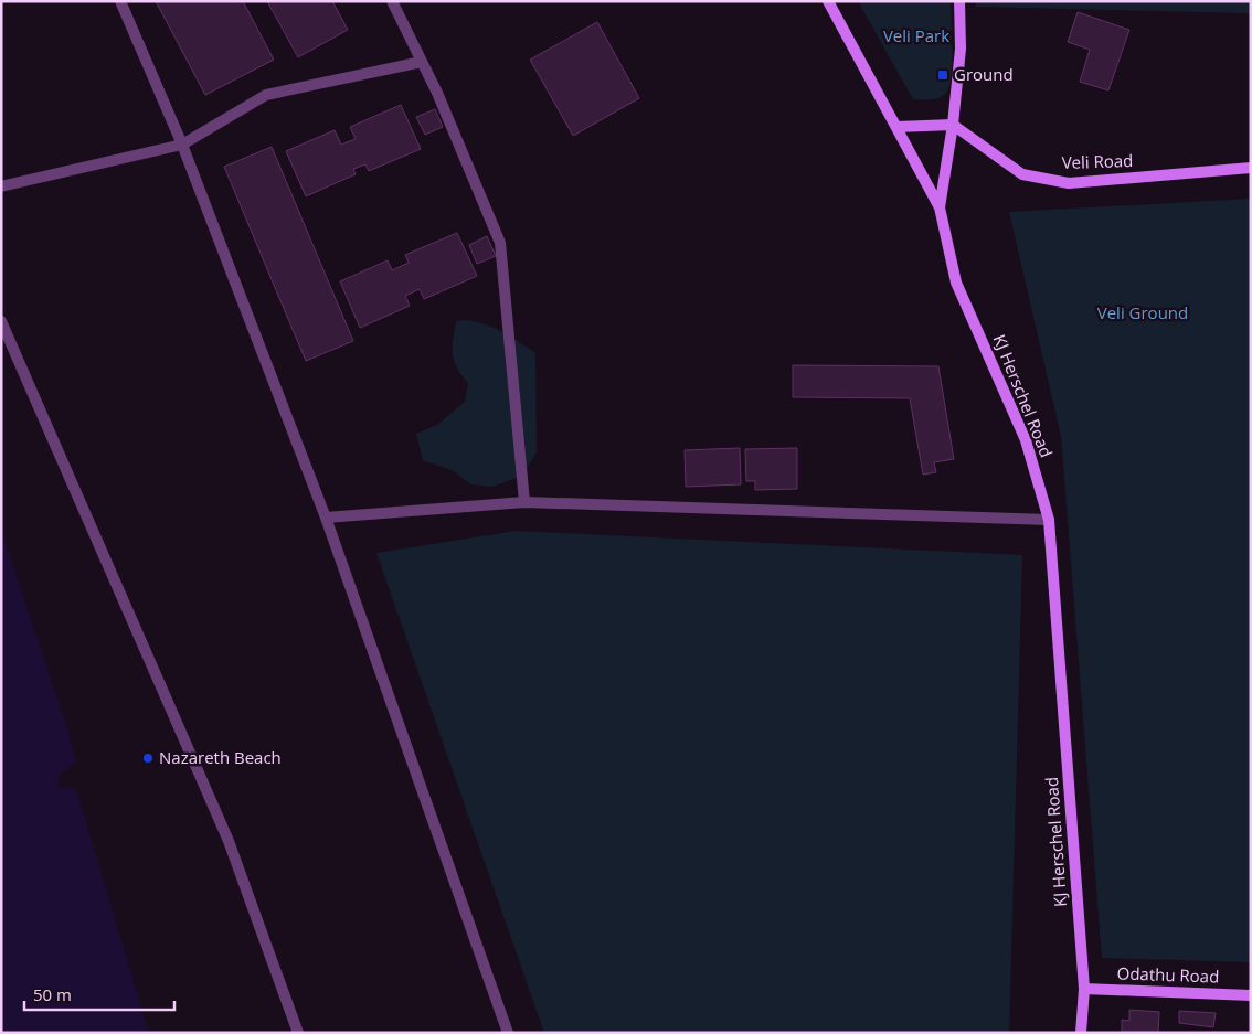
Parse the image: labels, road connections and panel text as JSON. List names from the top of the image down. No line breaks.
{"streets":{"main road":["Veli Road","KJ Herschel Road","Odathu Road"]},"crossings":[["KJ Herschel Road","Odathu Road"]],"parks":["Veli Park","Veli Ground"],"places":{"transit":["Ground"],"other":["Nazareth Beach"]},"scale_bar":"50 m"}
